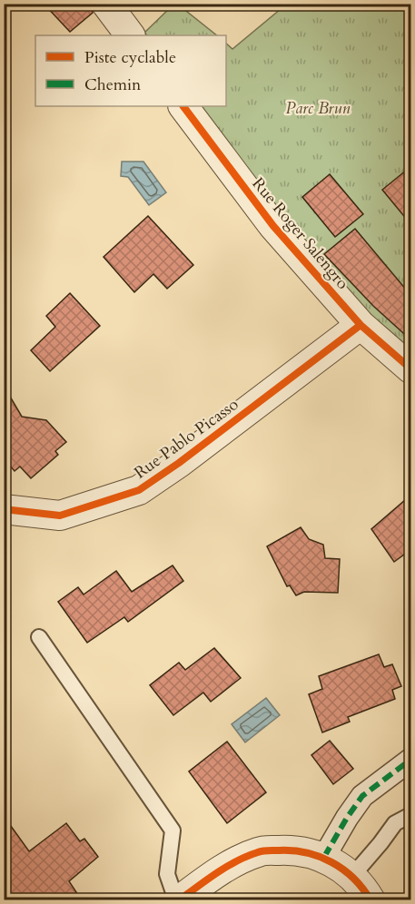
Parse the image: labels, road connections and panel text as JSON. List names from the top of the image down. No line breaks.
{"streets":{"street":["Rue Roger Salengro","Rue Pablo Picasso"]},"crossings":[["Rue Roger Salengro","Rue Pablo Picasso"]],"parks":["Parc Brun"],"legend":["Piste cyclable","Chemin"]}
